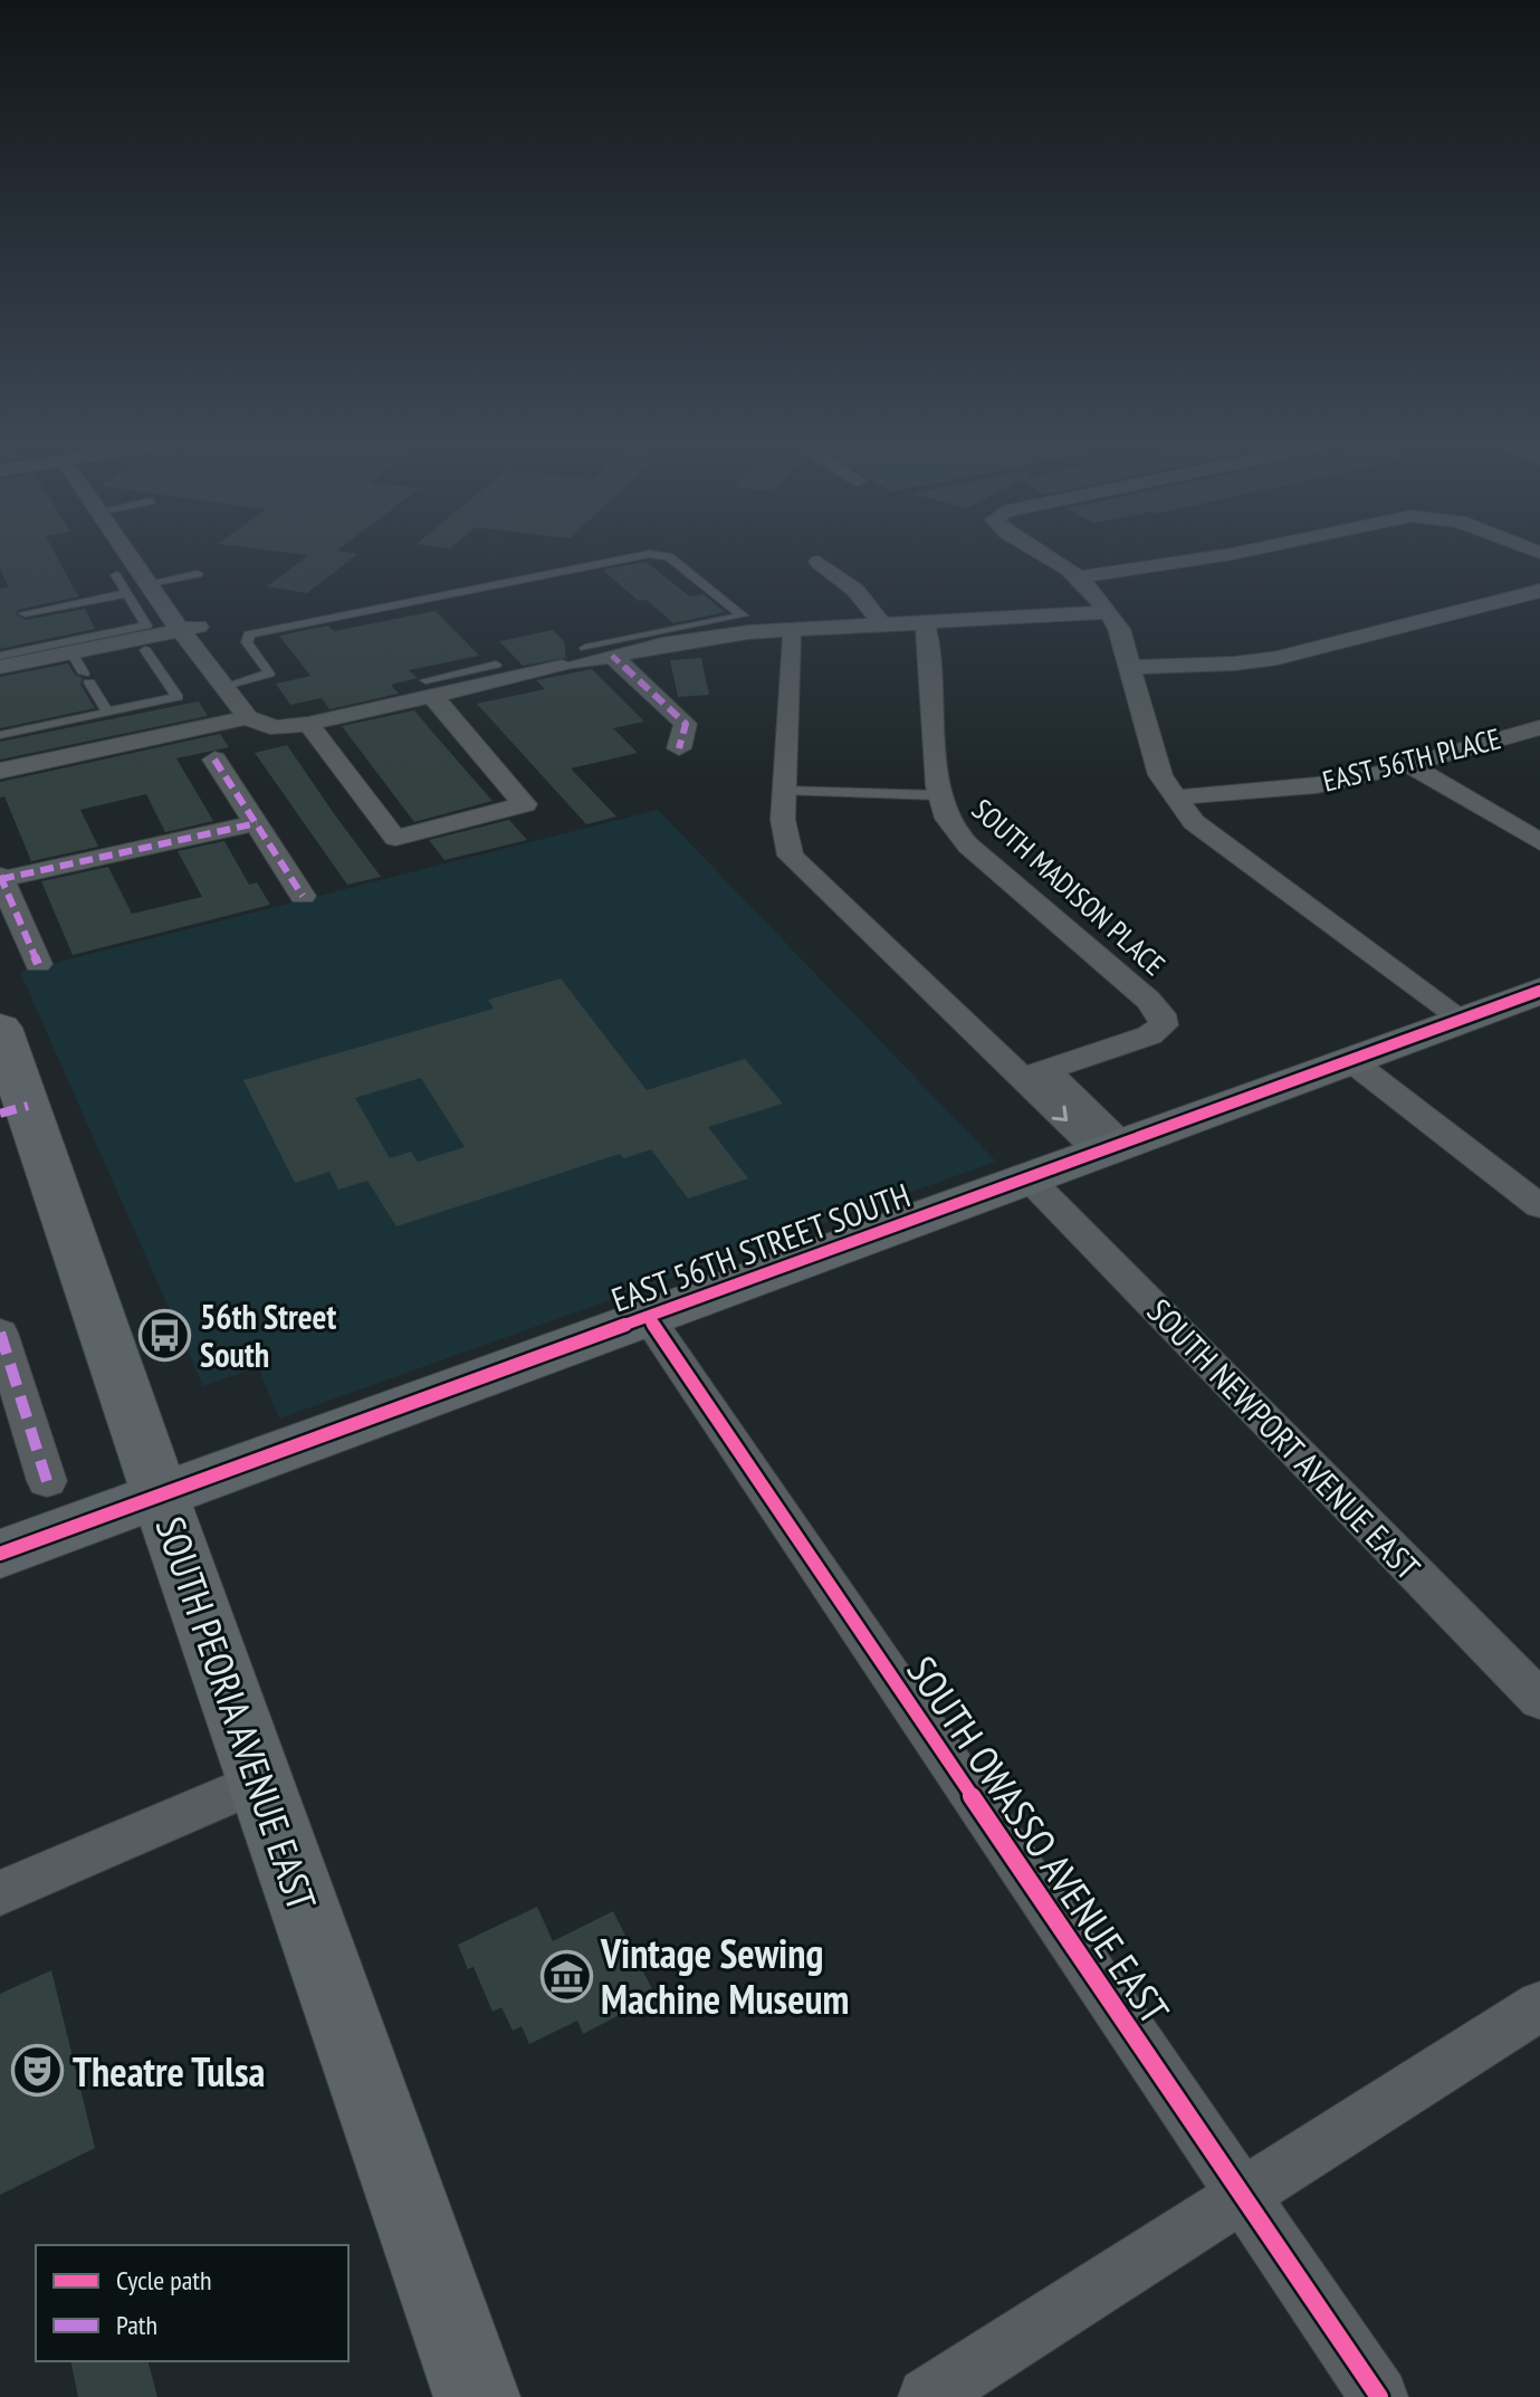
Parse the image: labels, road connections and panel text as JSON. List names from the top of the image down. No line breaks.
{"streets":{"street":["EAST 56TH PLACE","SOUTH MADISON PLACE","EAST 56TH STREET SOUTH","SOUTH NEWPORT AVENUE EAST","SOUTH PEORIA AVENUE EAST","SOUTH OWASSO AVENUE EAST"]},"crossings":[["EAST 56TH STREET SOUTH","SOUTH NEWPORT AVENUE EAST"],["EAST 56TH STREET SOUTH","SOUTH PEORIA AVENUE EAST"],["EAST 56TH STREET SOUTH","SOUTH OWASSO AVENUE EAST"]],"places":{"bus stop":["56th Street South"],"museum":["Vintage Sewing Machine Museum"],"theatre":["Theatre Tulsa"]},"legend":["Cycle path","Path"]}
